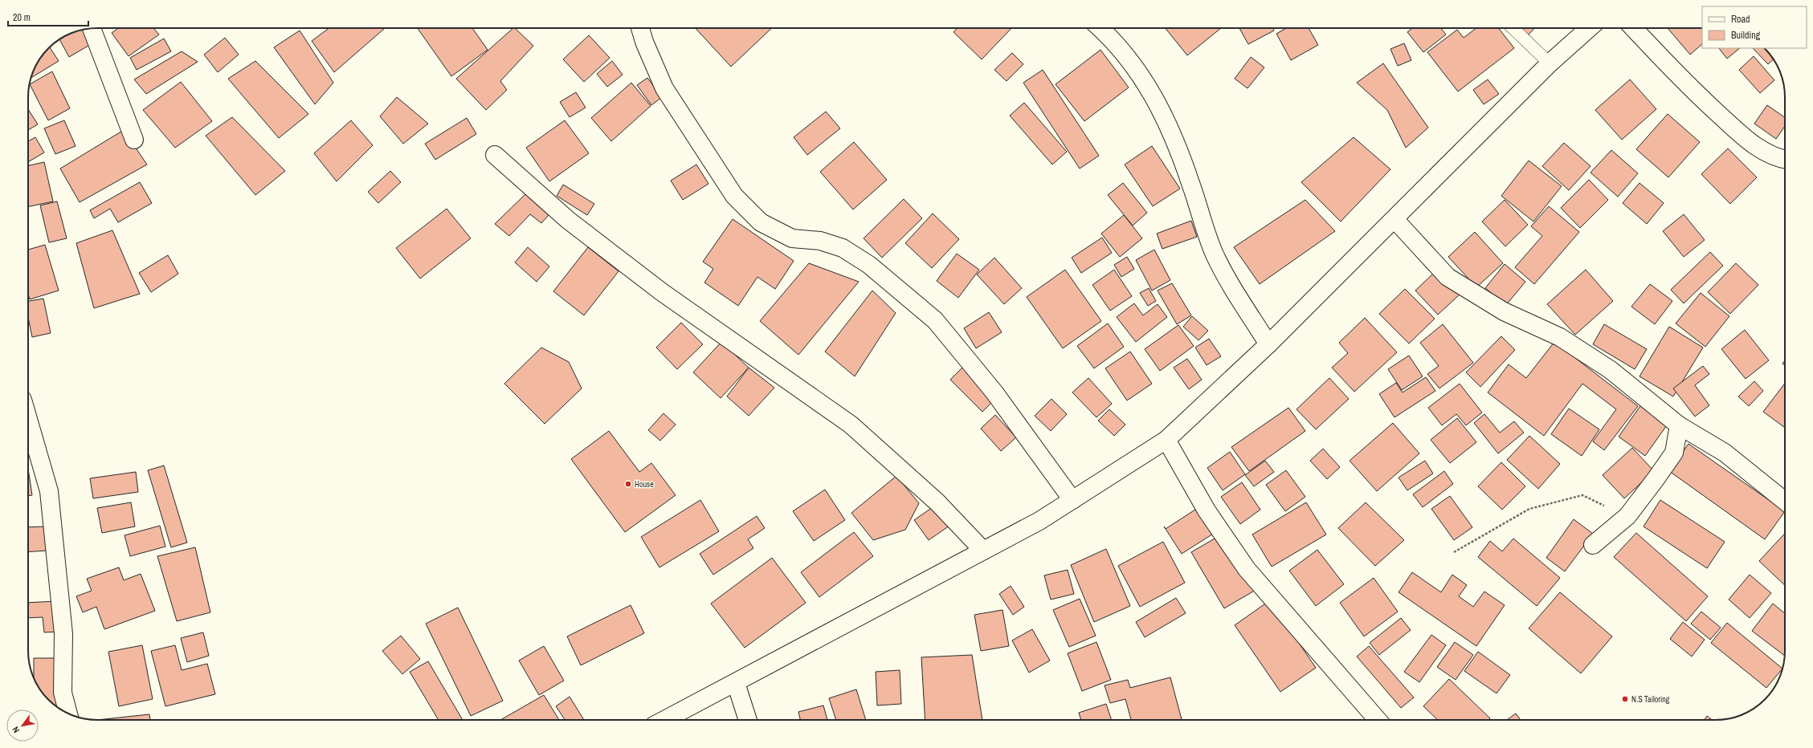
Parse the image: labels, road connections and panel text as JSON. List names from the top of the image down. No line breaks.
{"places":["House","N.S Tailoring"],"legend":["Road","Building"],"scale_bar":"20 m","north":"bottom left"}
